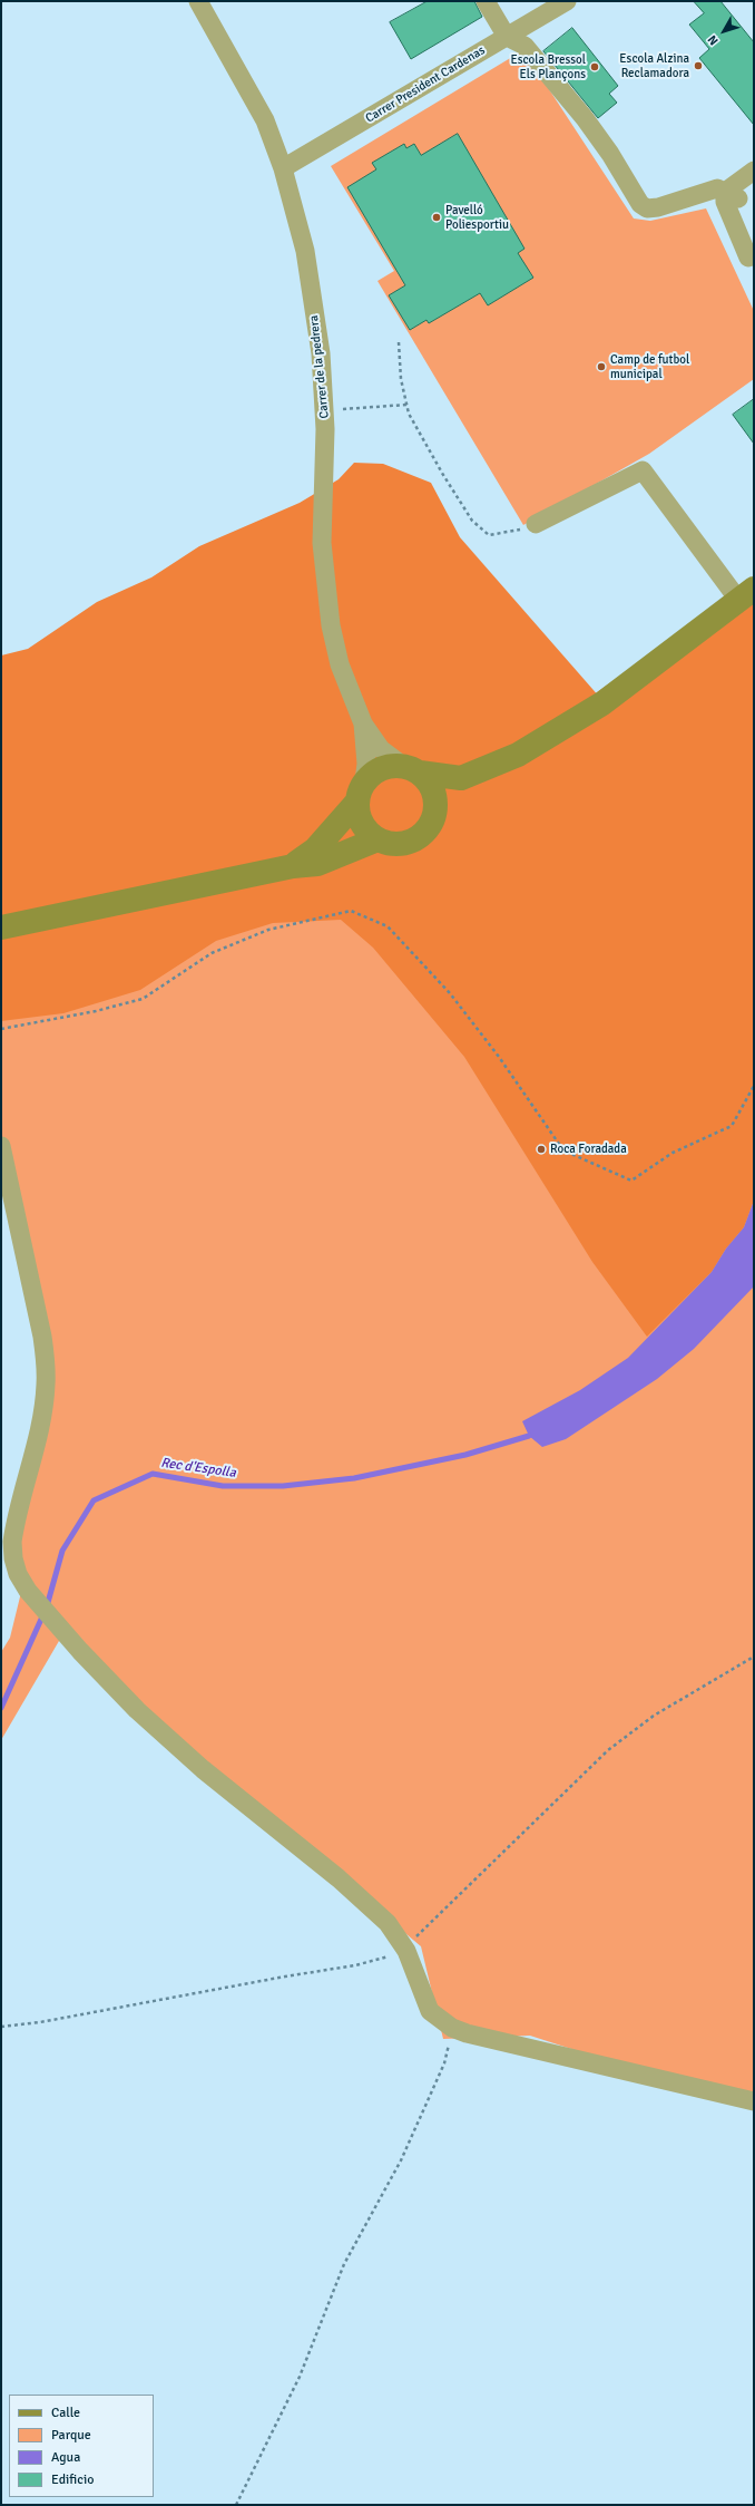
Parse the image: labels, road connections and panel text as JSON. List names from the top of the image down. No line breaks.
{"streets":{"street":["Carrer President Cardenas","Carrer de la pedrera"]},"crossings":[["Carrer President Cardenas","Carrer de la pedrera"]],"water":["Rec d'Espolla"],"places":["Escola Alzina Reclamadora","Escola Bressol Els Plançons","Pavelló Poliesportiu","Camp de futbol municipal","Roca Foradada"],"legend":["Calle","Parque","Agua","Edificio"],"north":"bottom left"}
